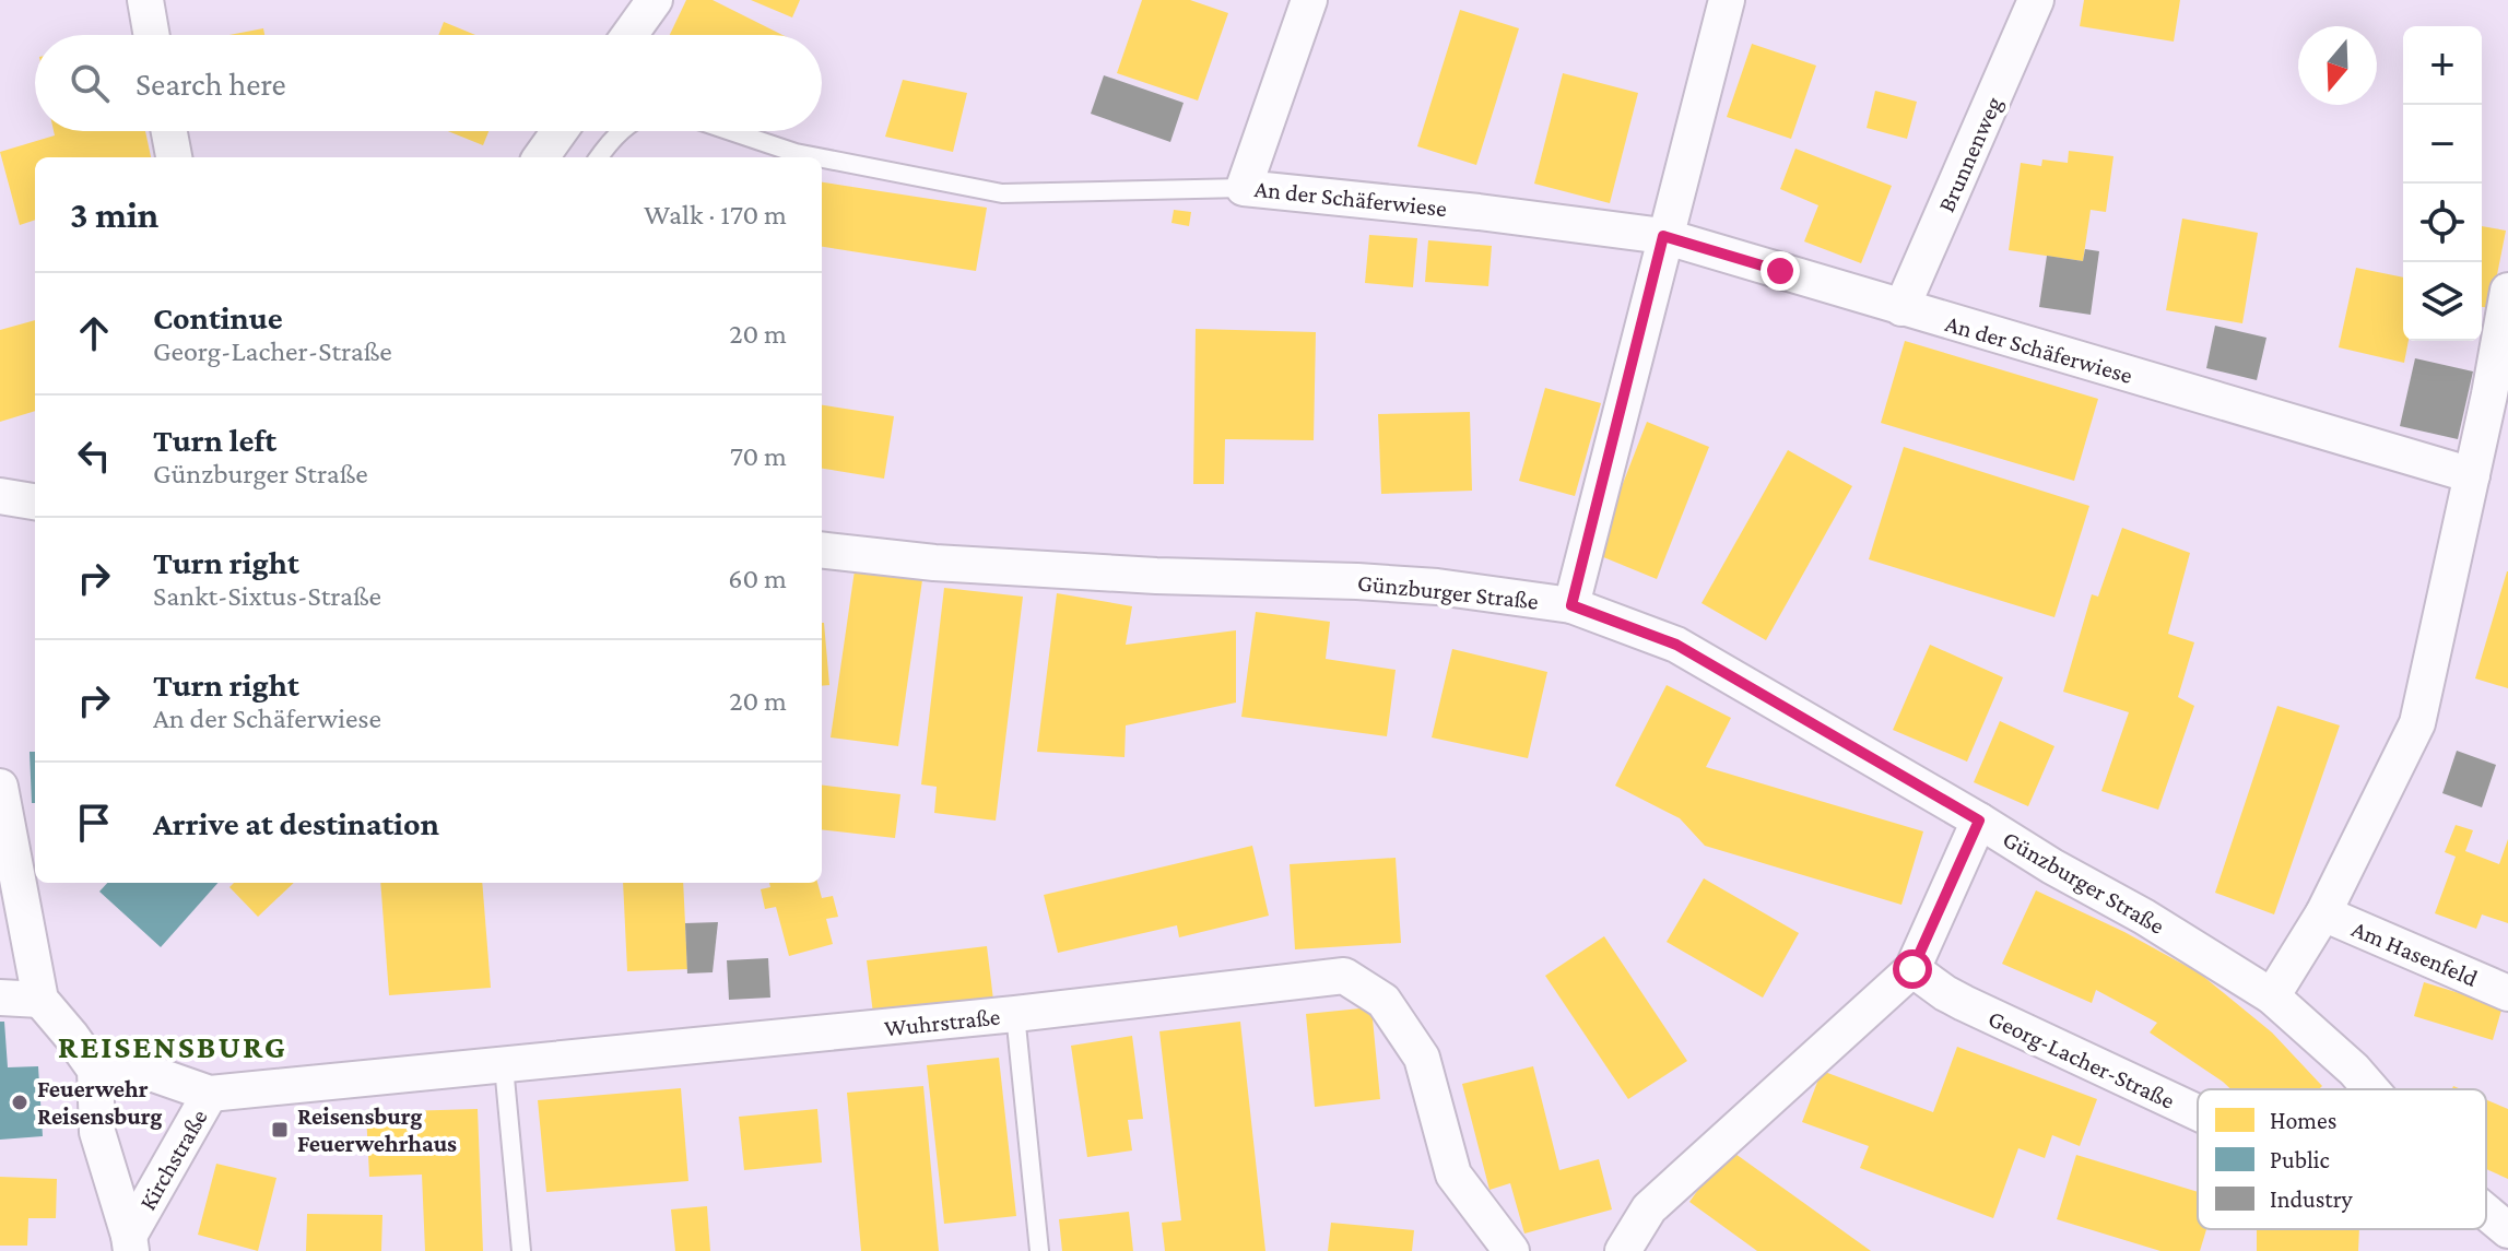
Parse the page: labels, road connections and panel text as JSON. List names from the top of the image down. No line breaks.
{"streets":{"street":["Brunnenweg","An der Schäferwiese","Günzburger Straße","Am Hasenfeld","Wuhrstraße","Georg-Lacher-Straße","Kirchstraße"]},"crossings":[["Brunnenweg","An der Schäferwiese"],["Wuhrstraße","Kirchstraße"]],"districts":["REISENSBURG"],"places":{"other":["Feuerwehr Reisensburg"],"transit":["Reisensburg Feuerwehrhaus"]},"legend":["Homes","Public","Industry"],"north":"bottom","page":{"map_buttons":["+","−"],"search":"Search here","heading":["3 min","Walk · 170 m"],"list":[["Continue","Georg-Lacher-Straße","20 m"],["Turn left","Günzburger Straße","70 m"],["Turn right","Sankt-Sixtus-Straße","60 m"],["Turn right","An der Schäferwiese","20 m"],"Arrive at destination"]}}
